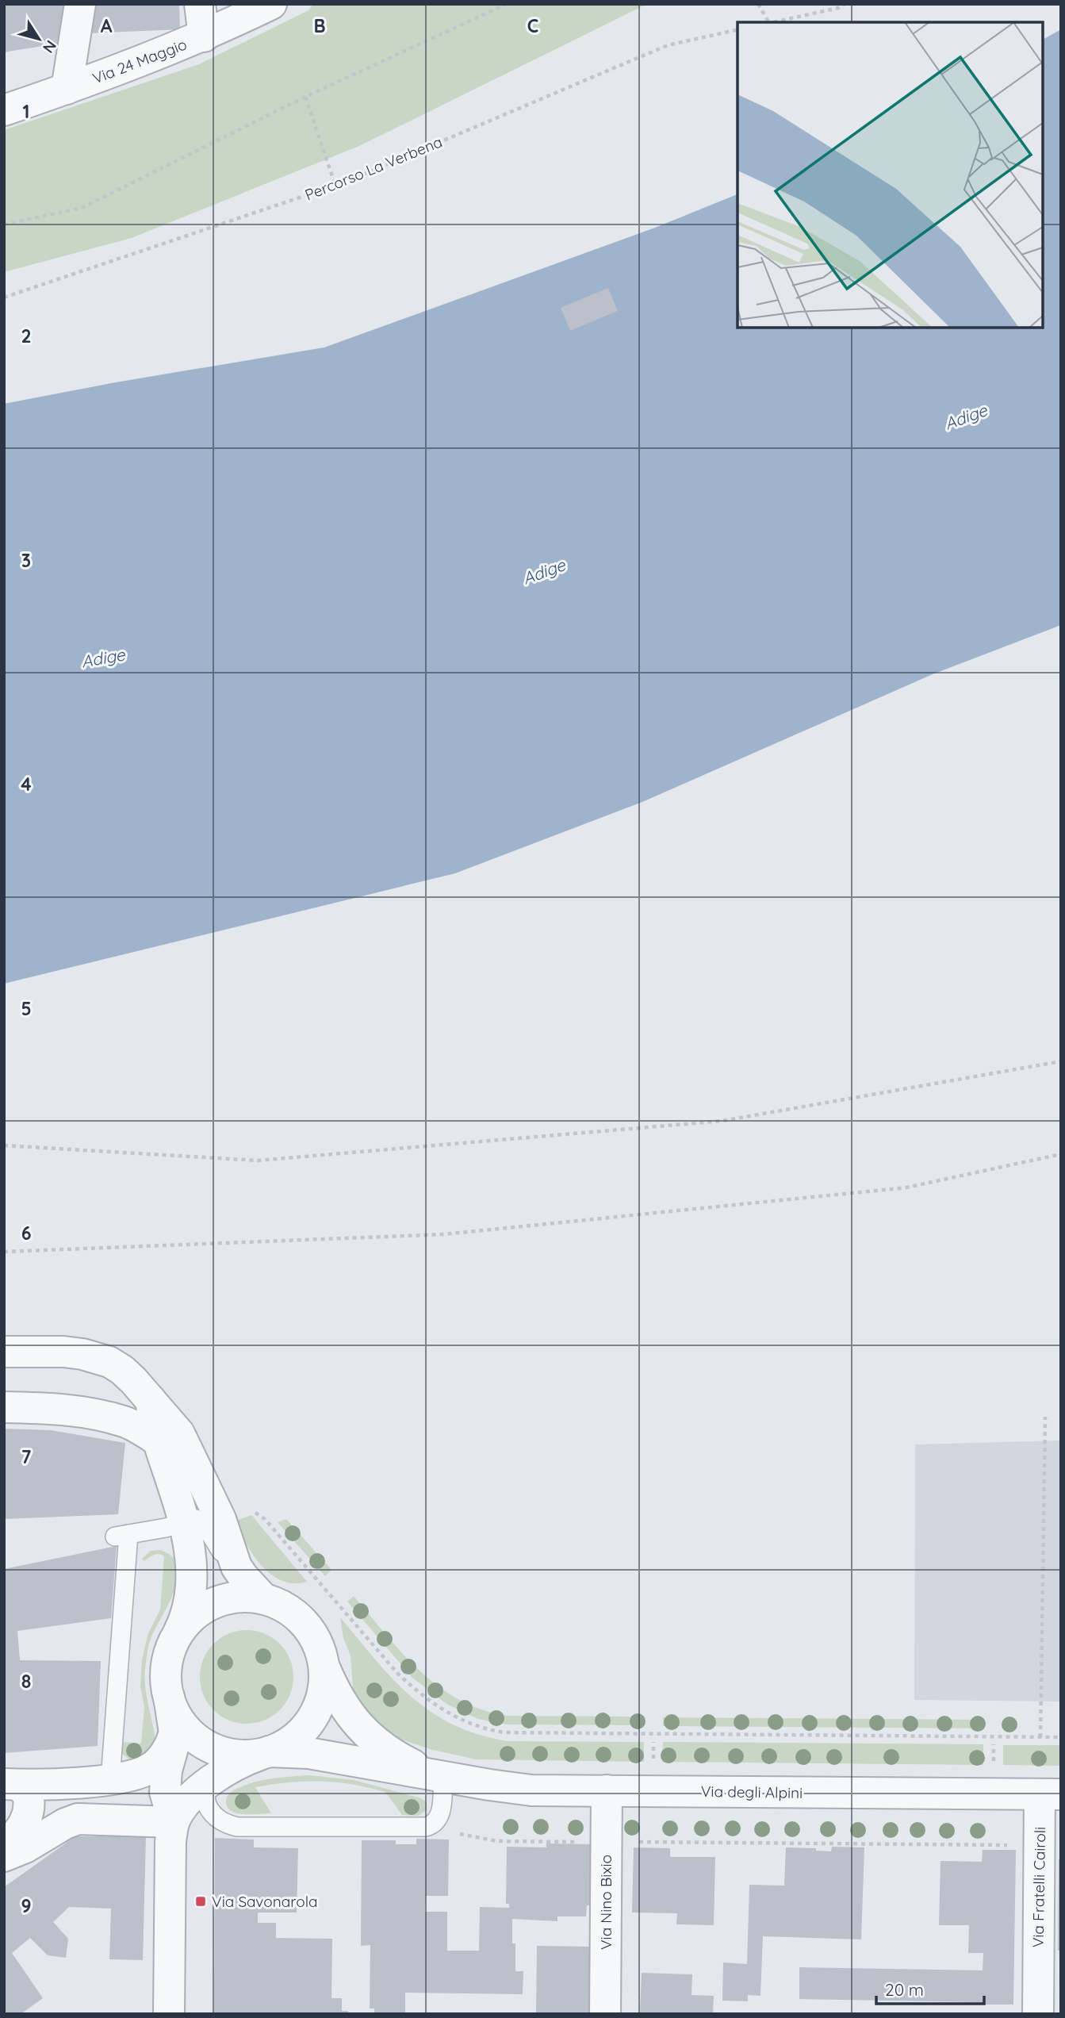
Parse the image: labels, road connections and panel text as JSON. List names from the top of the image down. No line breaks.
{"streets":{"street":["Via 24 Maggio","Via degli Alpini","Via Fratelli Cairoli","Via Nino Bixio"],"path":["Percorso La Verbena"]},"crossings":[["Via degli Alpini","Via Fratelli Cairoli"],["Via degli Alpini","Via Nino Bixio"]],"water":["Adige"],"places":{"transit":["Via Savonarola"]},"scale_bar":"20 m","north":"bottom right","grid":{"columns":["A","B","C"],"rows":["1","2","3","4","5","6","7","8","9"]}}
